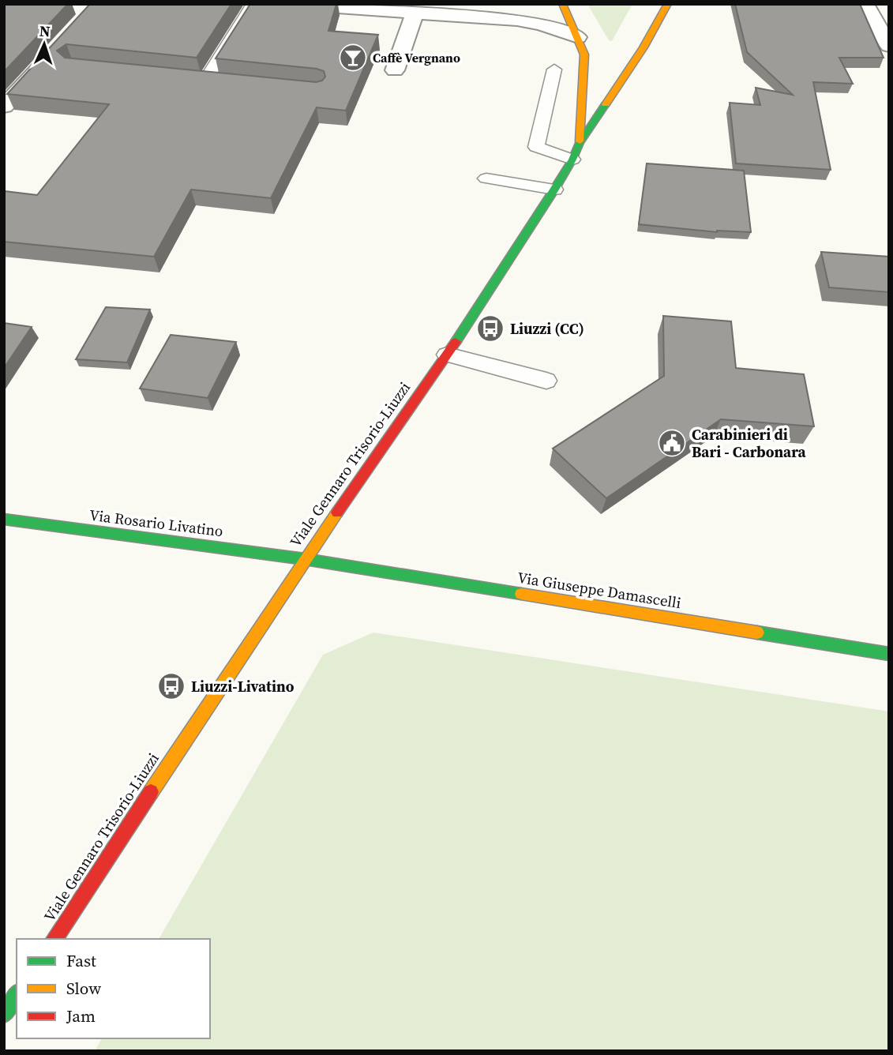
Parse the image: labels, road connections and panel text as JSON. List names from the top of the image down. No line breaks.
{"streets":{"main road":["Viale Gennaro Trisorio-Liuzzi","Via Rosario Livatino","Via Giuseppe Damascelli"]},"crossings":[["Viale Gennaro Trisorio-Liuzzi","Via Rosario Livatino"],["Viale Gennaro Trisorio-Liuzzi","Via Giuseppe Damascelli"],["Via Rosario Livatino","Via Giuseppe Damascelli"]],"places":{"bar":["Caffè Vergnano"],"bus stop":["Liuzzi (CC)","Liuzzi-Livatino"],"public building":["Carabinieri di Bari - Carbonara"]},"legend":["Fast","Slow","Jam"],"north":"top"}
